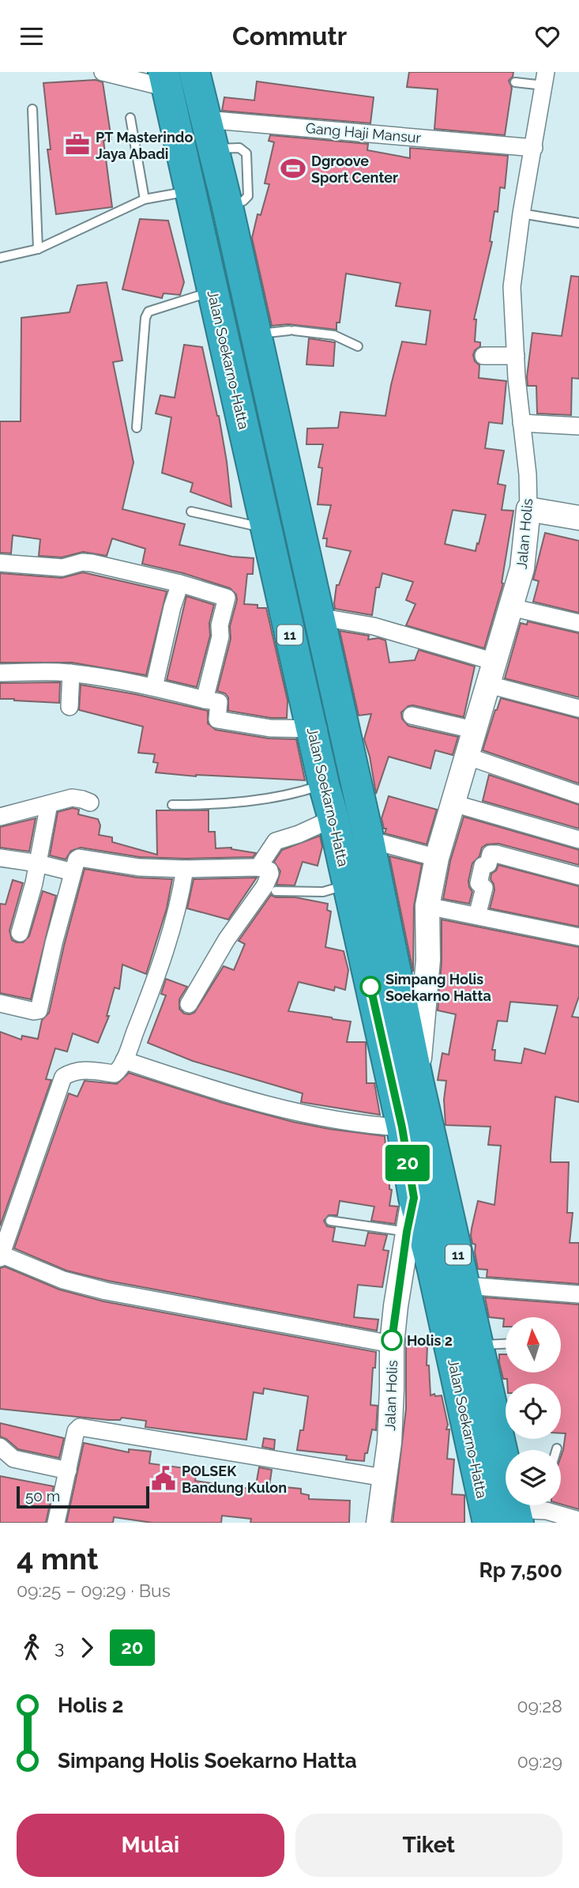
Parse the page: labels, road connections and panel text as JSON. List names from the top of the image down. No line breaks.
{"streets":{"highway":["Jalan Soekarno-Hatta","11"],"street":["Gang Haji Mansur","Jalan Holis"]},"crossings":[["Gang Haji Mansur","Jalan Soekarno-Hatta"],["Gang Haji Mansur","Jalan Holis"],["Jalan Soekarno-Hatta","Jalan Holis"]],"places":{"office":["PT Masterindo Jaya Abadi"],"sports":["Dgroove Sport Center"],"other":["Simpang Holis Soekarno Hatta","Holis 2"],"public building":["POLSEK Bandung Kulon"]},"lines":["bus line 20"],"scale_bar":"50 m","north":"top","page":{"header":"Commutr","on_map":"20","scale":"50 m","heading":["4 mnt","09:25 – 09:29 · Bus","Rp 7,500"],"legs":["3","20"],"list":[{"name":"Holis 2","value":"09:28"},{"name":"Simpang Holis Soekarno Hatta","value":"09:29"}],"buttons":["Mulai","Tiket"]}}
